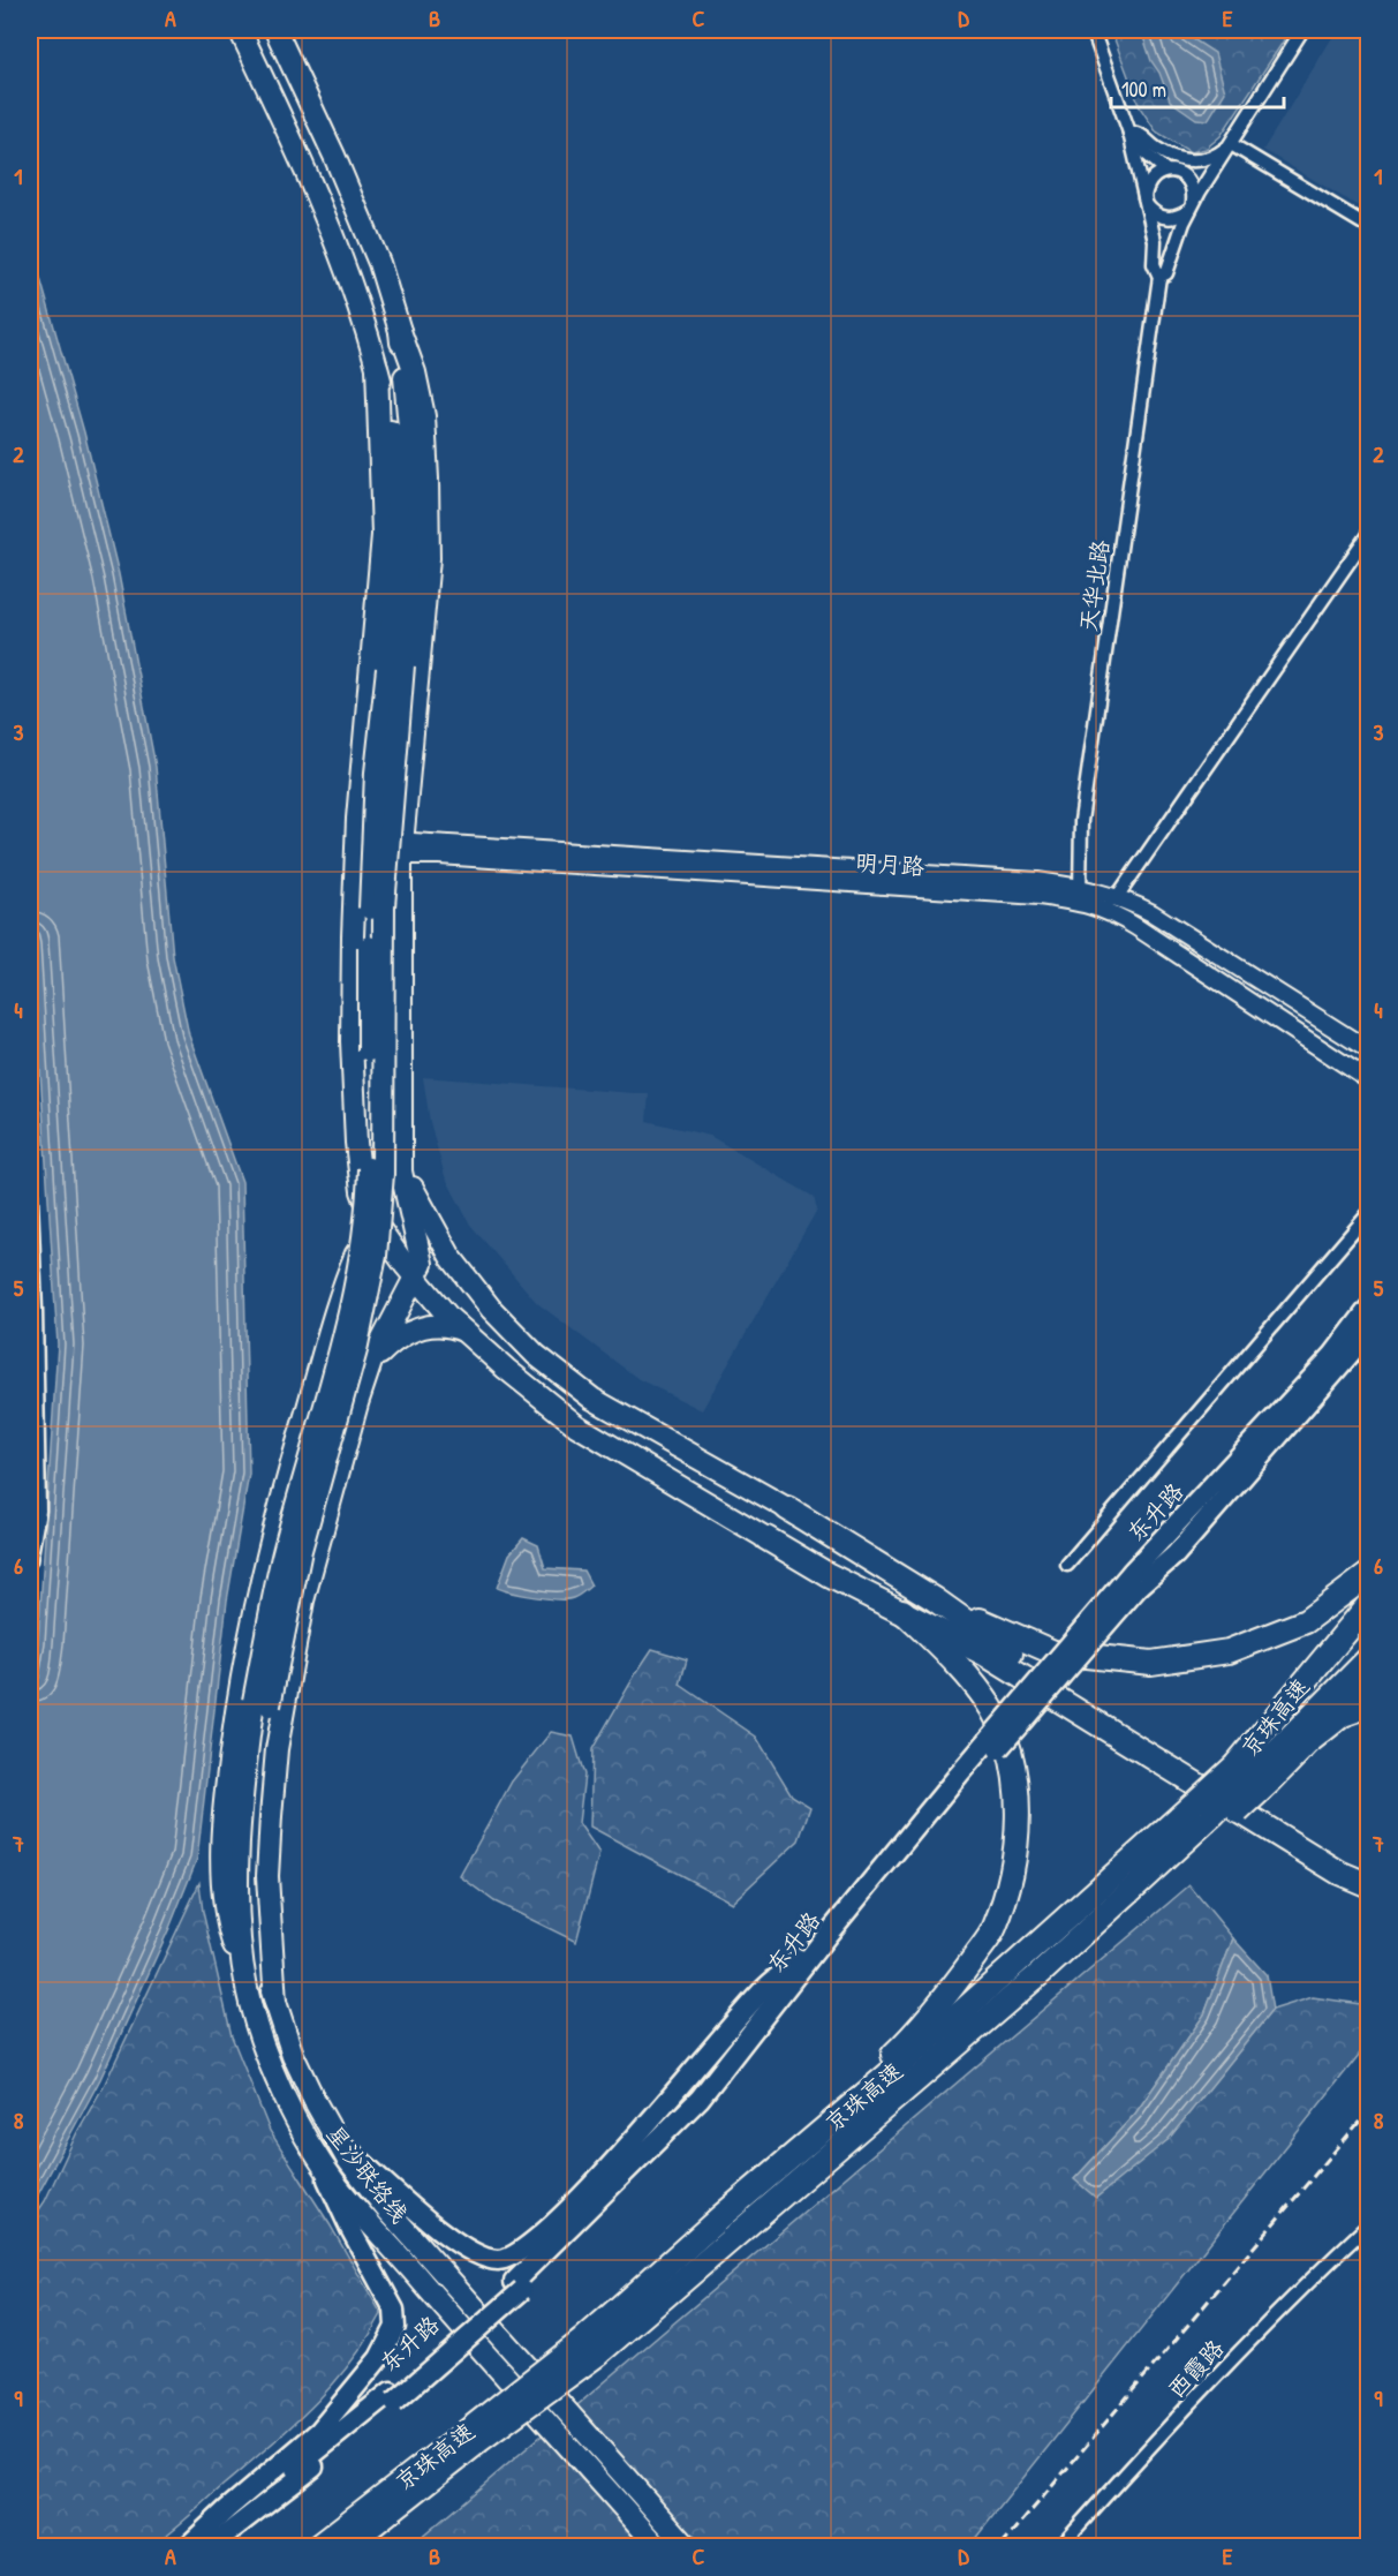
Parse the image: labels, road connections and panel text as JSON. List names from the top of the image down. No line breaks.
{"streets":{"highway":["京珠高速","星沙联络线"],"main road":["东升路"],"street":["天华北路","明月路","西霞路"]},"crossings":[["天华北路","明月路"]],"scale_bar":"100 m","grid":{"columns":["A","B","C","D","E"],"rows":["1","2","3","4","5","6","7","8","9"]}}
